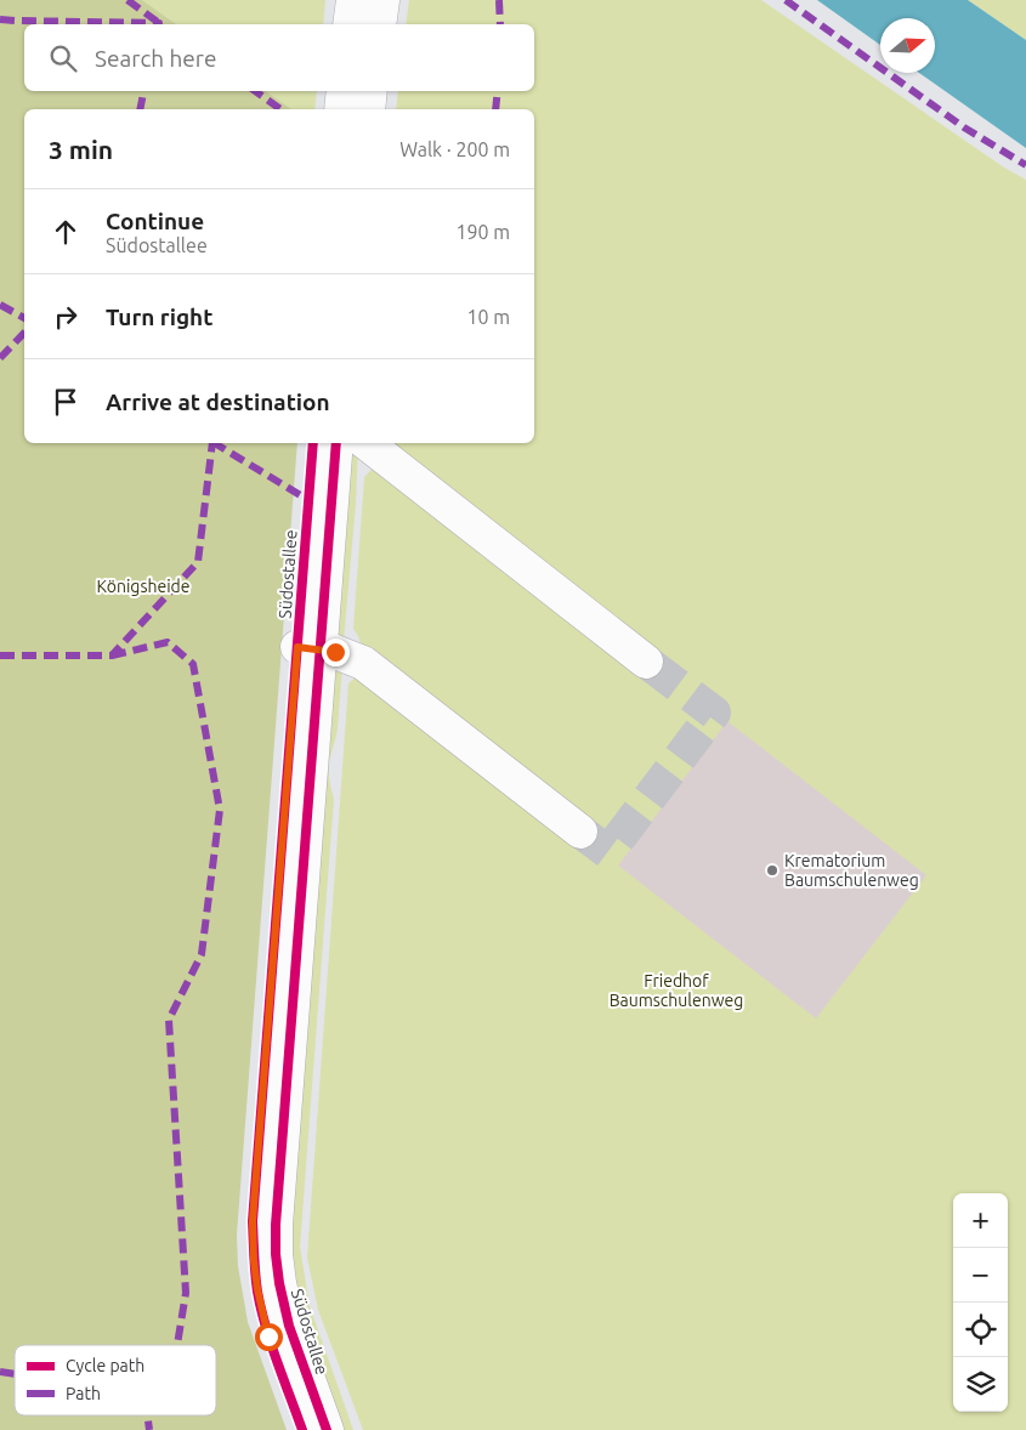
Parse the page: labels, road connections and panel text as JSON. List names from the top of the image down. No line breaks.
{"streets":{"main road":["Südostallee"]},"parks":["Königsheide","Friedhof Baumschulenweg"],"places":["Krematorium Baumschulenweg"],"legend":["Cycle path","Path"],"north":"right","page":{"search":"Search here","heading":["3 min","Walk · 200 m"],"list":[["Continue","Südostallee","190 m"],["Turn right","10 m"],"Arrive at destination"],"map_buttons":["+","−"]}}
